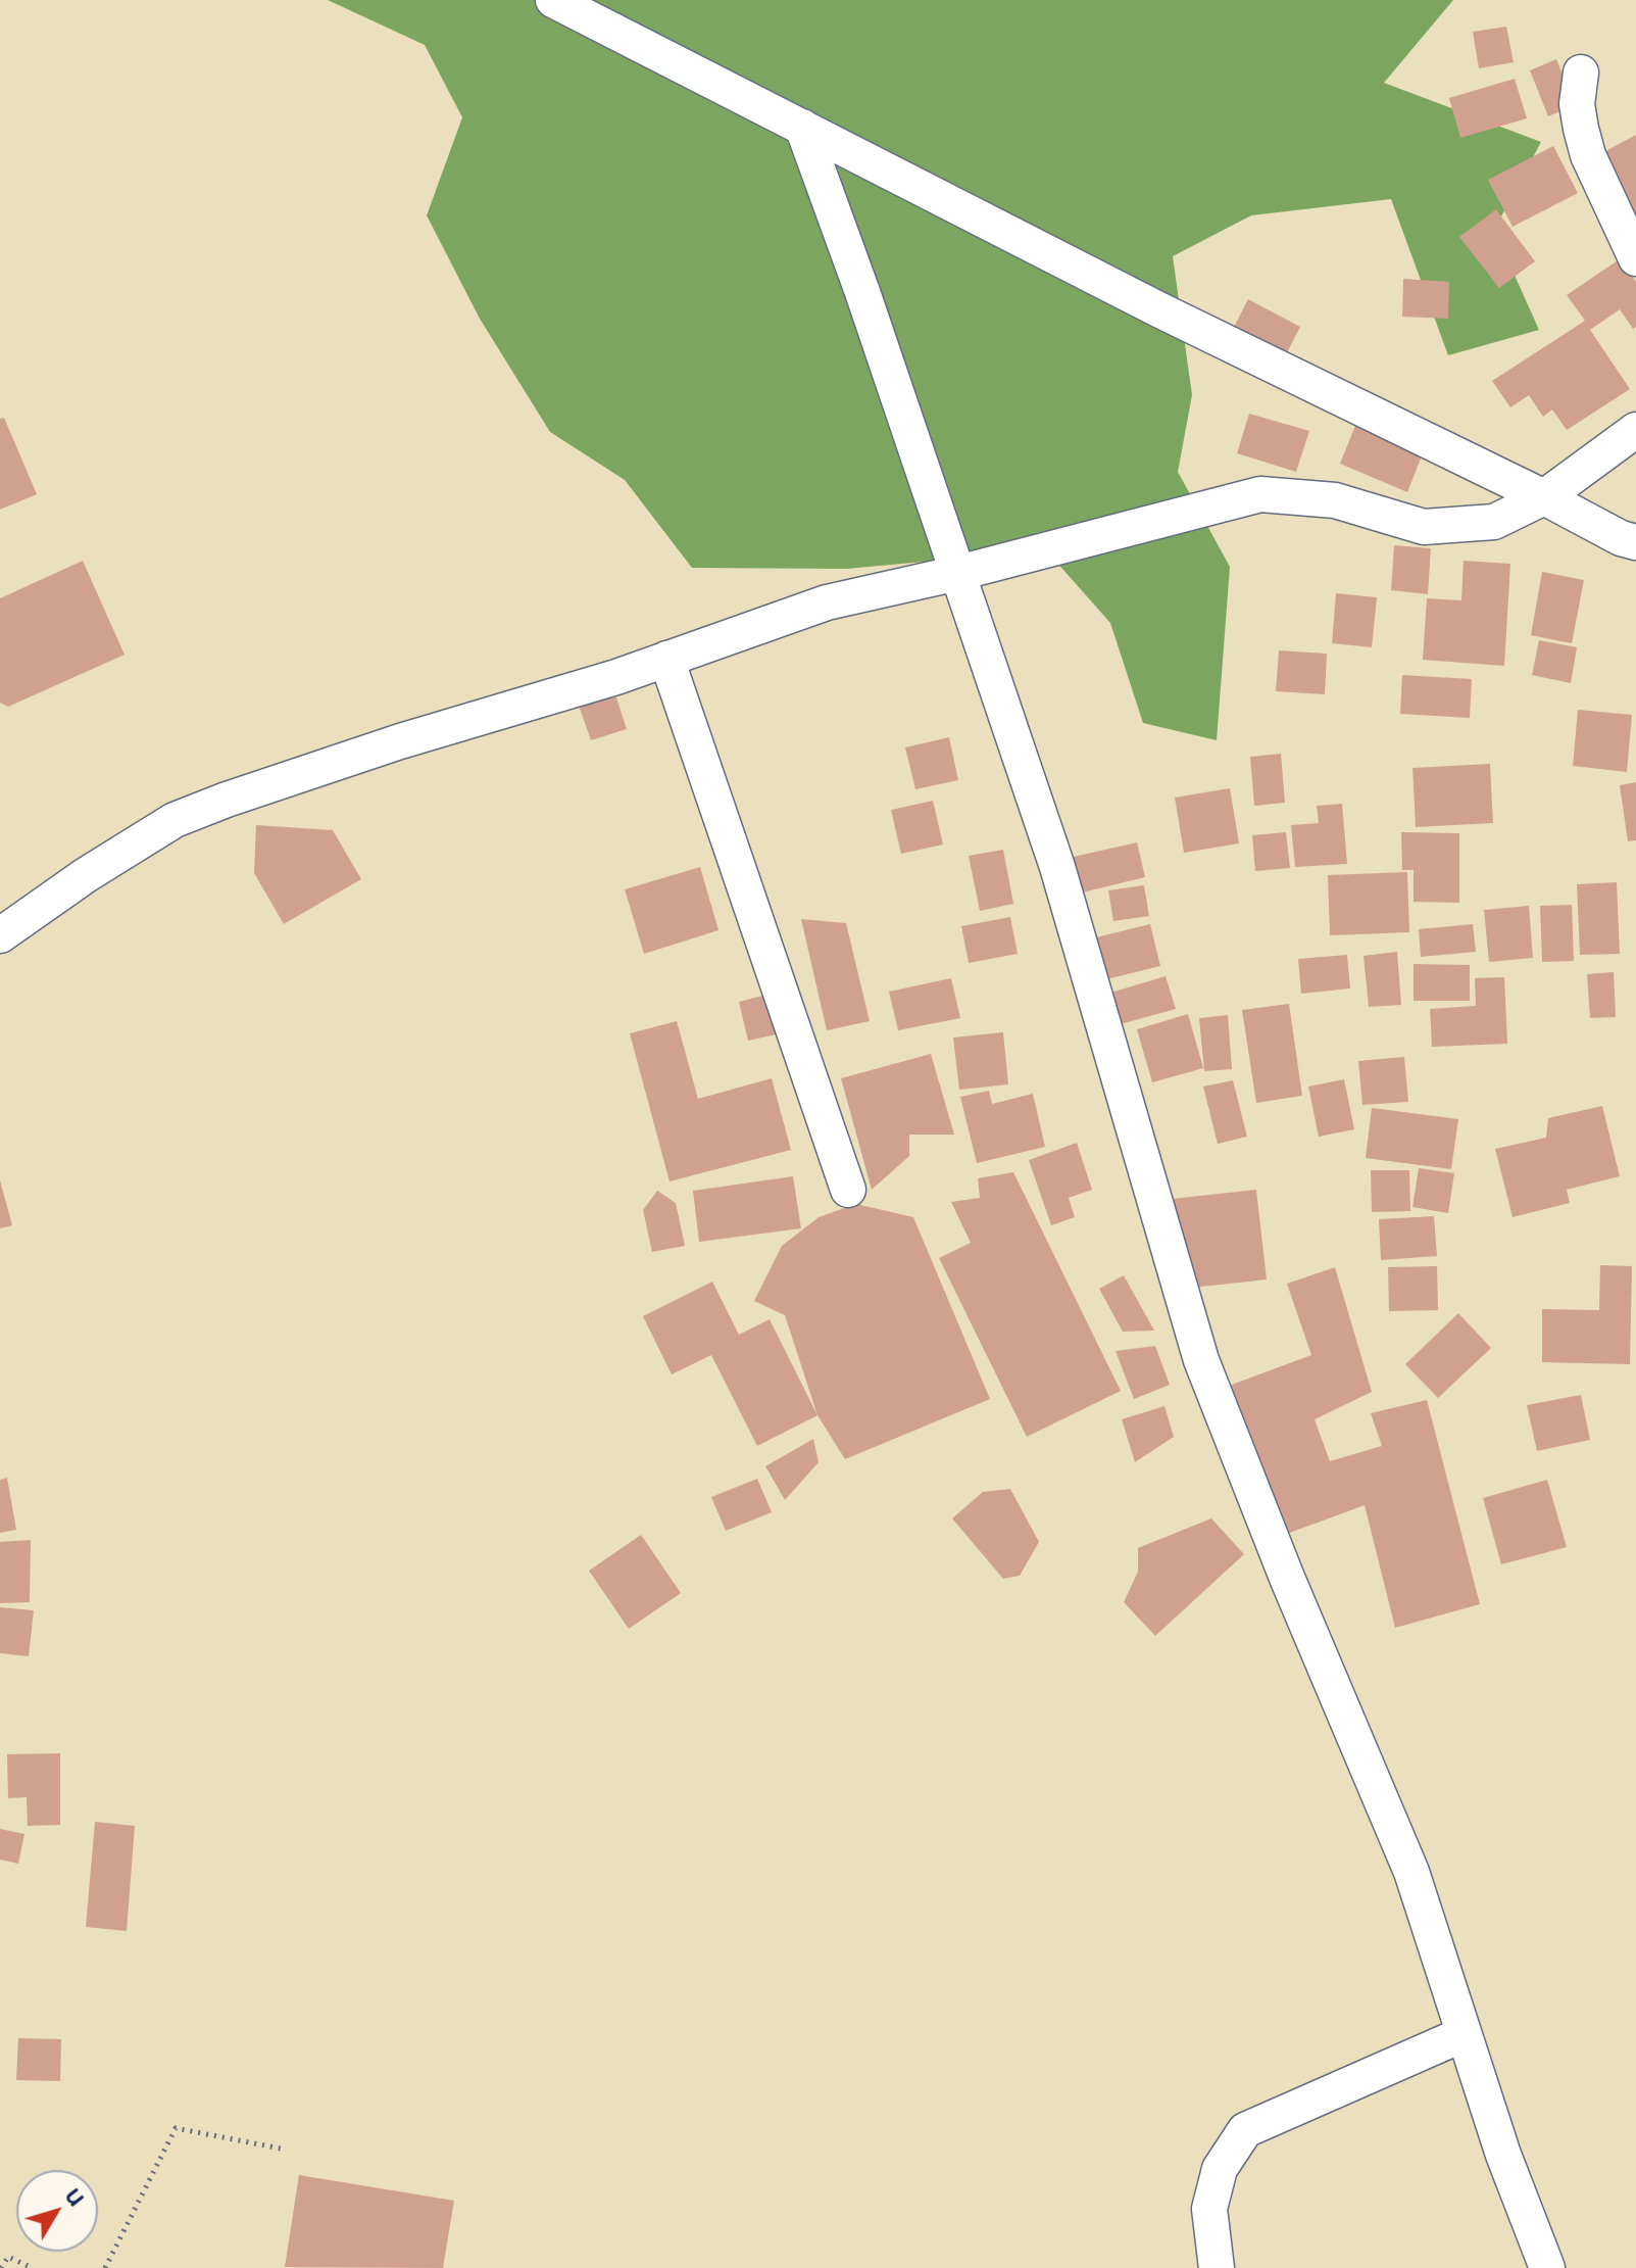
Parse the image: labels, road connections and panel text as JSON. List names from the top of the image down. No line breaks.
{"north":"top right"}
